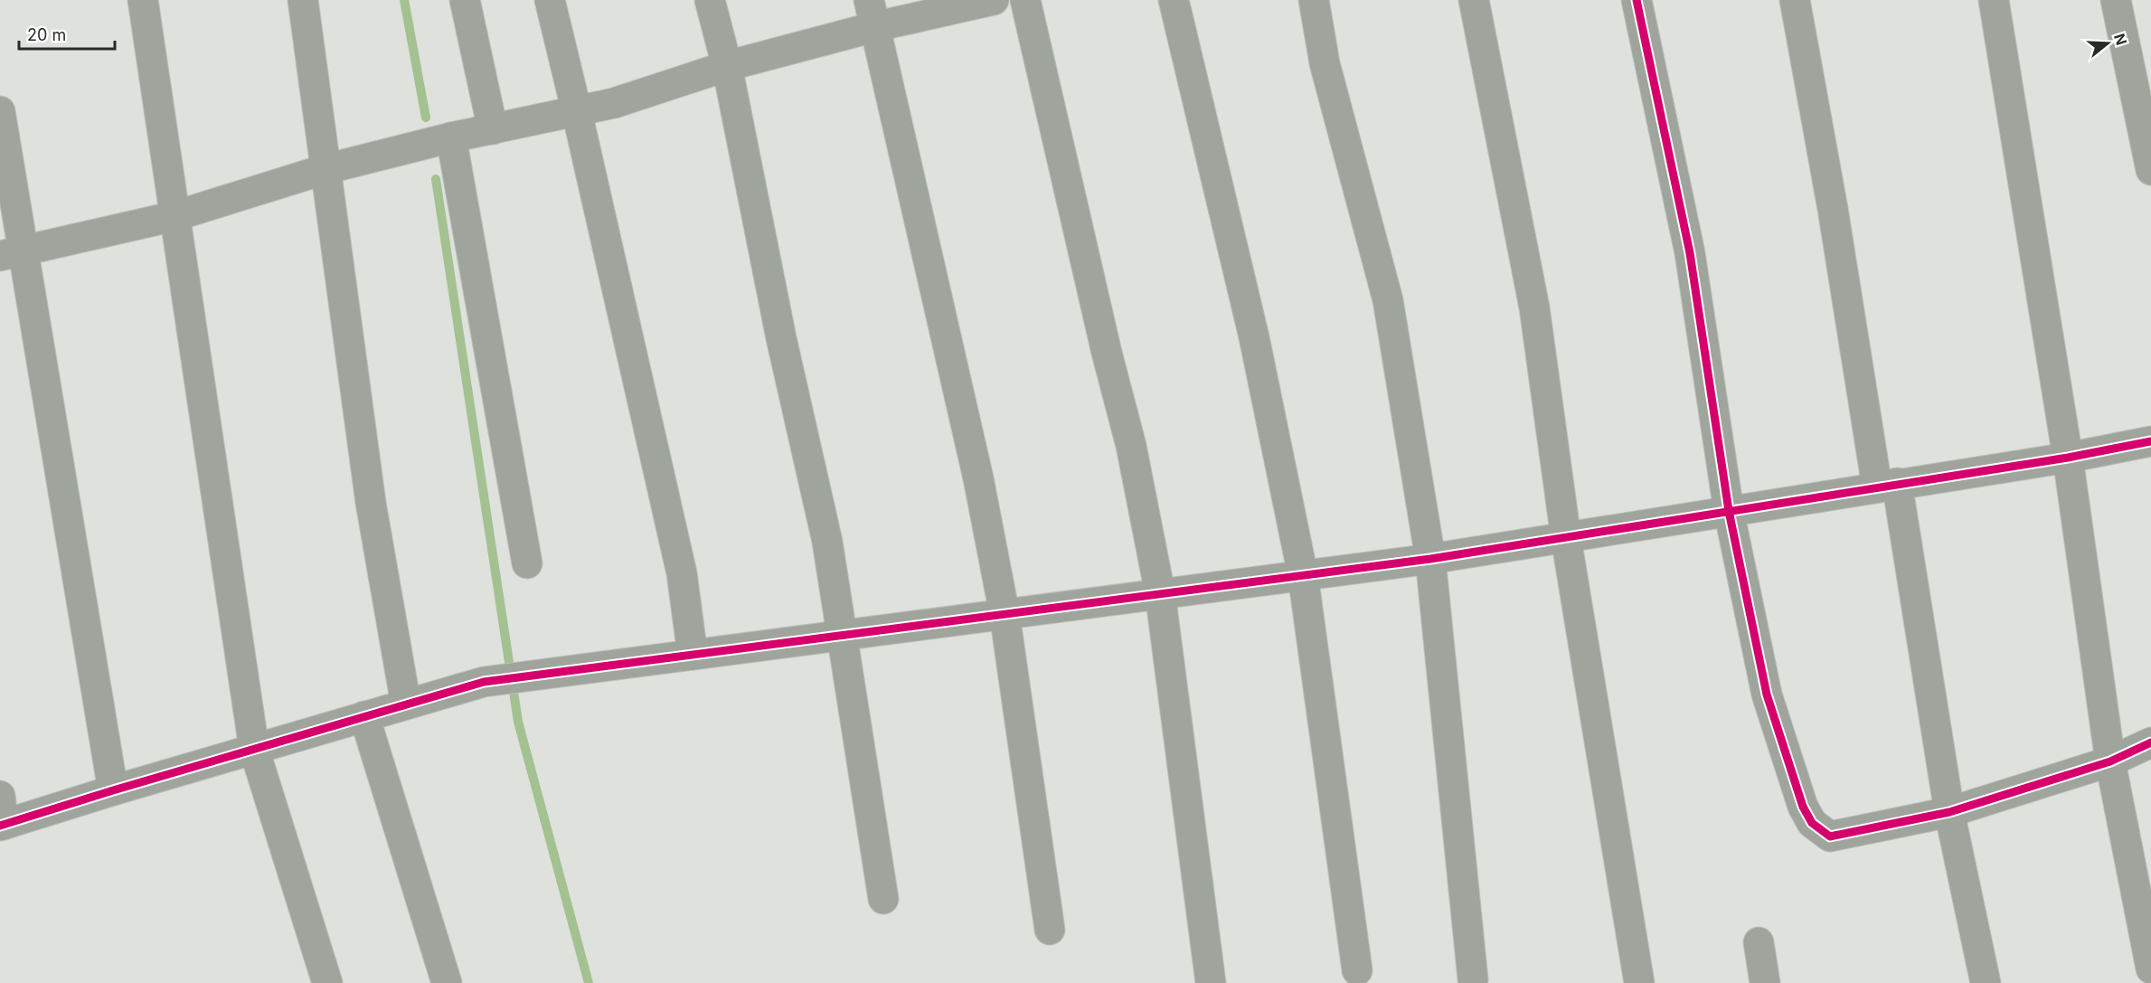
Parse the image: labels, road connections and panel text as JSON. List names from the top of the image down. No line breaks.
{"scale_bar":"20 m","north":"right"}
